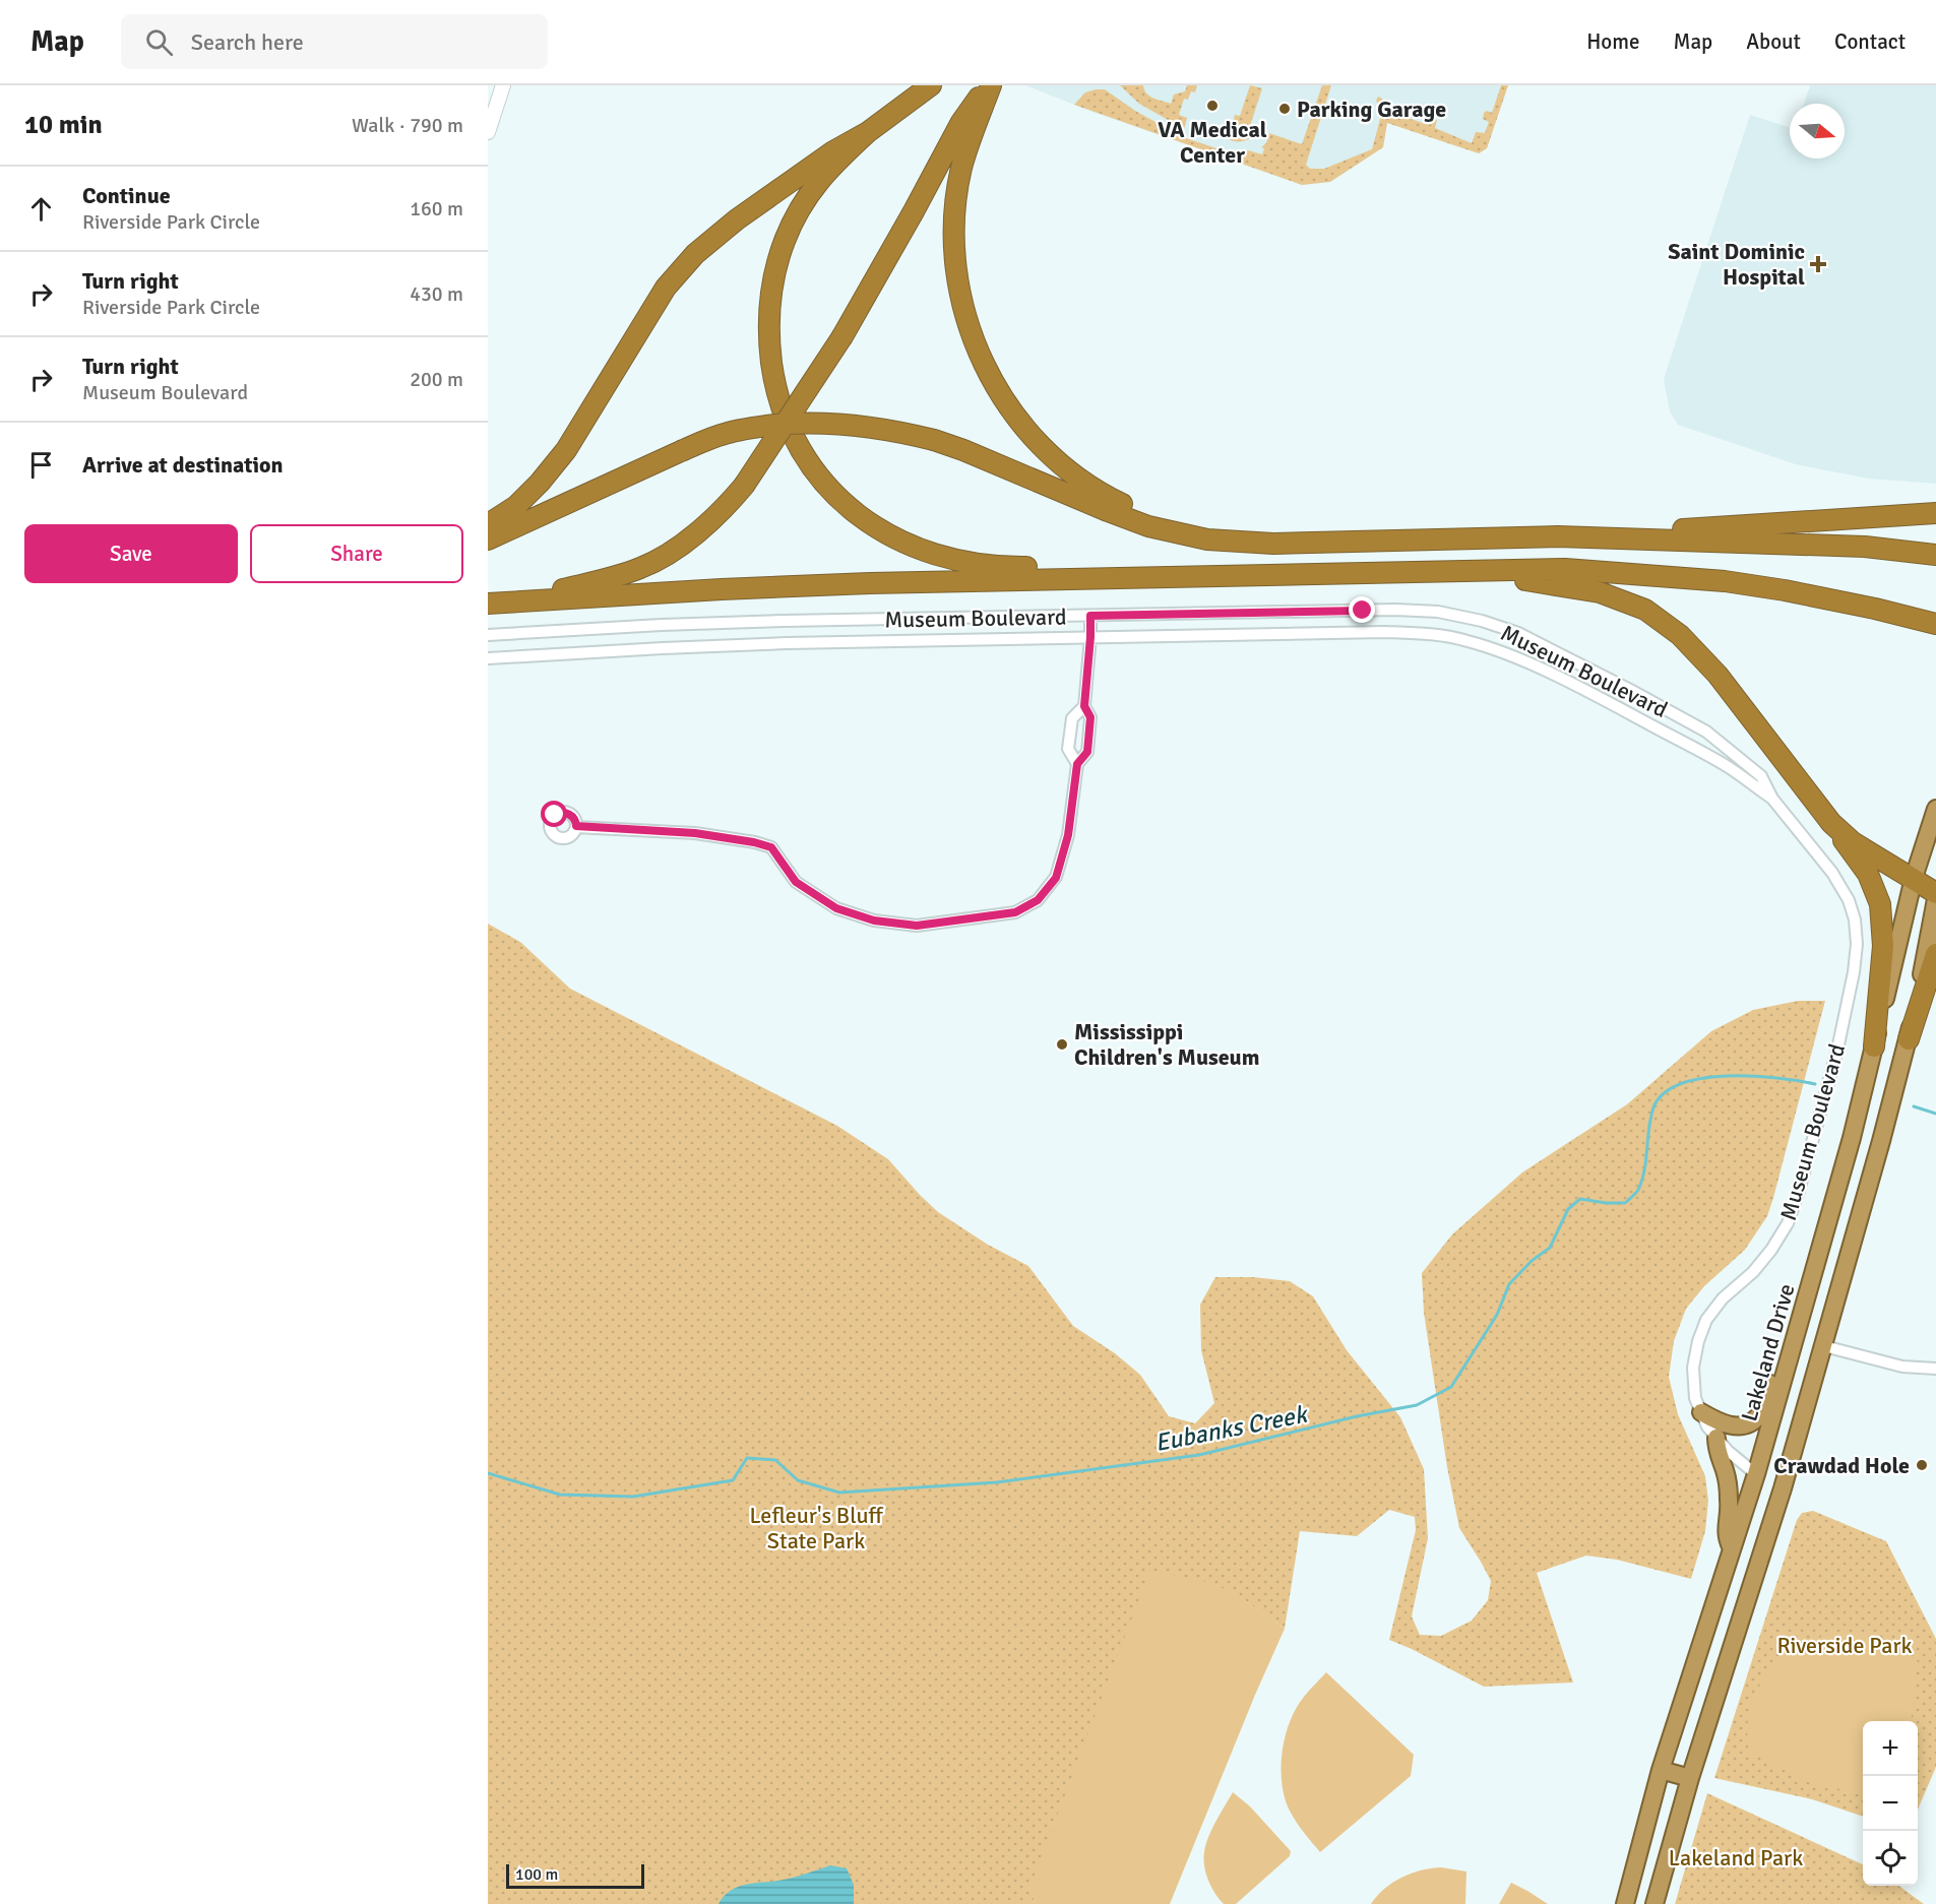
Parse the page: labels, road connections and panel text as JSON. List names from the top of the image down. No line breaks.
{"streets":{"highway":["Lakeland Drive"],"street":["Museum Boulevard"]},"crossings":[["Museum Boulevard","Lakeland Drive"]],"water":["Eubanks Creek"],"parks":["Lefleur's Bluff State Park","Riverside Park","Lakeland Park"],"places":{"other":["VA Medical Center","Parking Garage","Mississippi Children's Museum","Crawdad Hole"],"health":["Saint Dominic Hospital"]},"scale_bar":"100 m","north":"right","page":{"header":"Map","search":"Search here","nav":["Home","Map","About","Contact"],"heading":["10 min","Walk · 790 m"],"list":[["Continue","Riverside Park Circle","160 m"],["Turn right","Riverside Park Circle","430 m"],["Turn right","Museum Boulevard","200 m"],"Arrive at destination"],"buttons":["Save","Share"],"map_buttons":["+","−"],"scale":"100 m"}}
